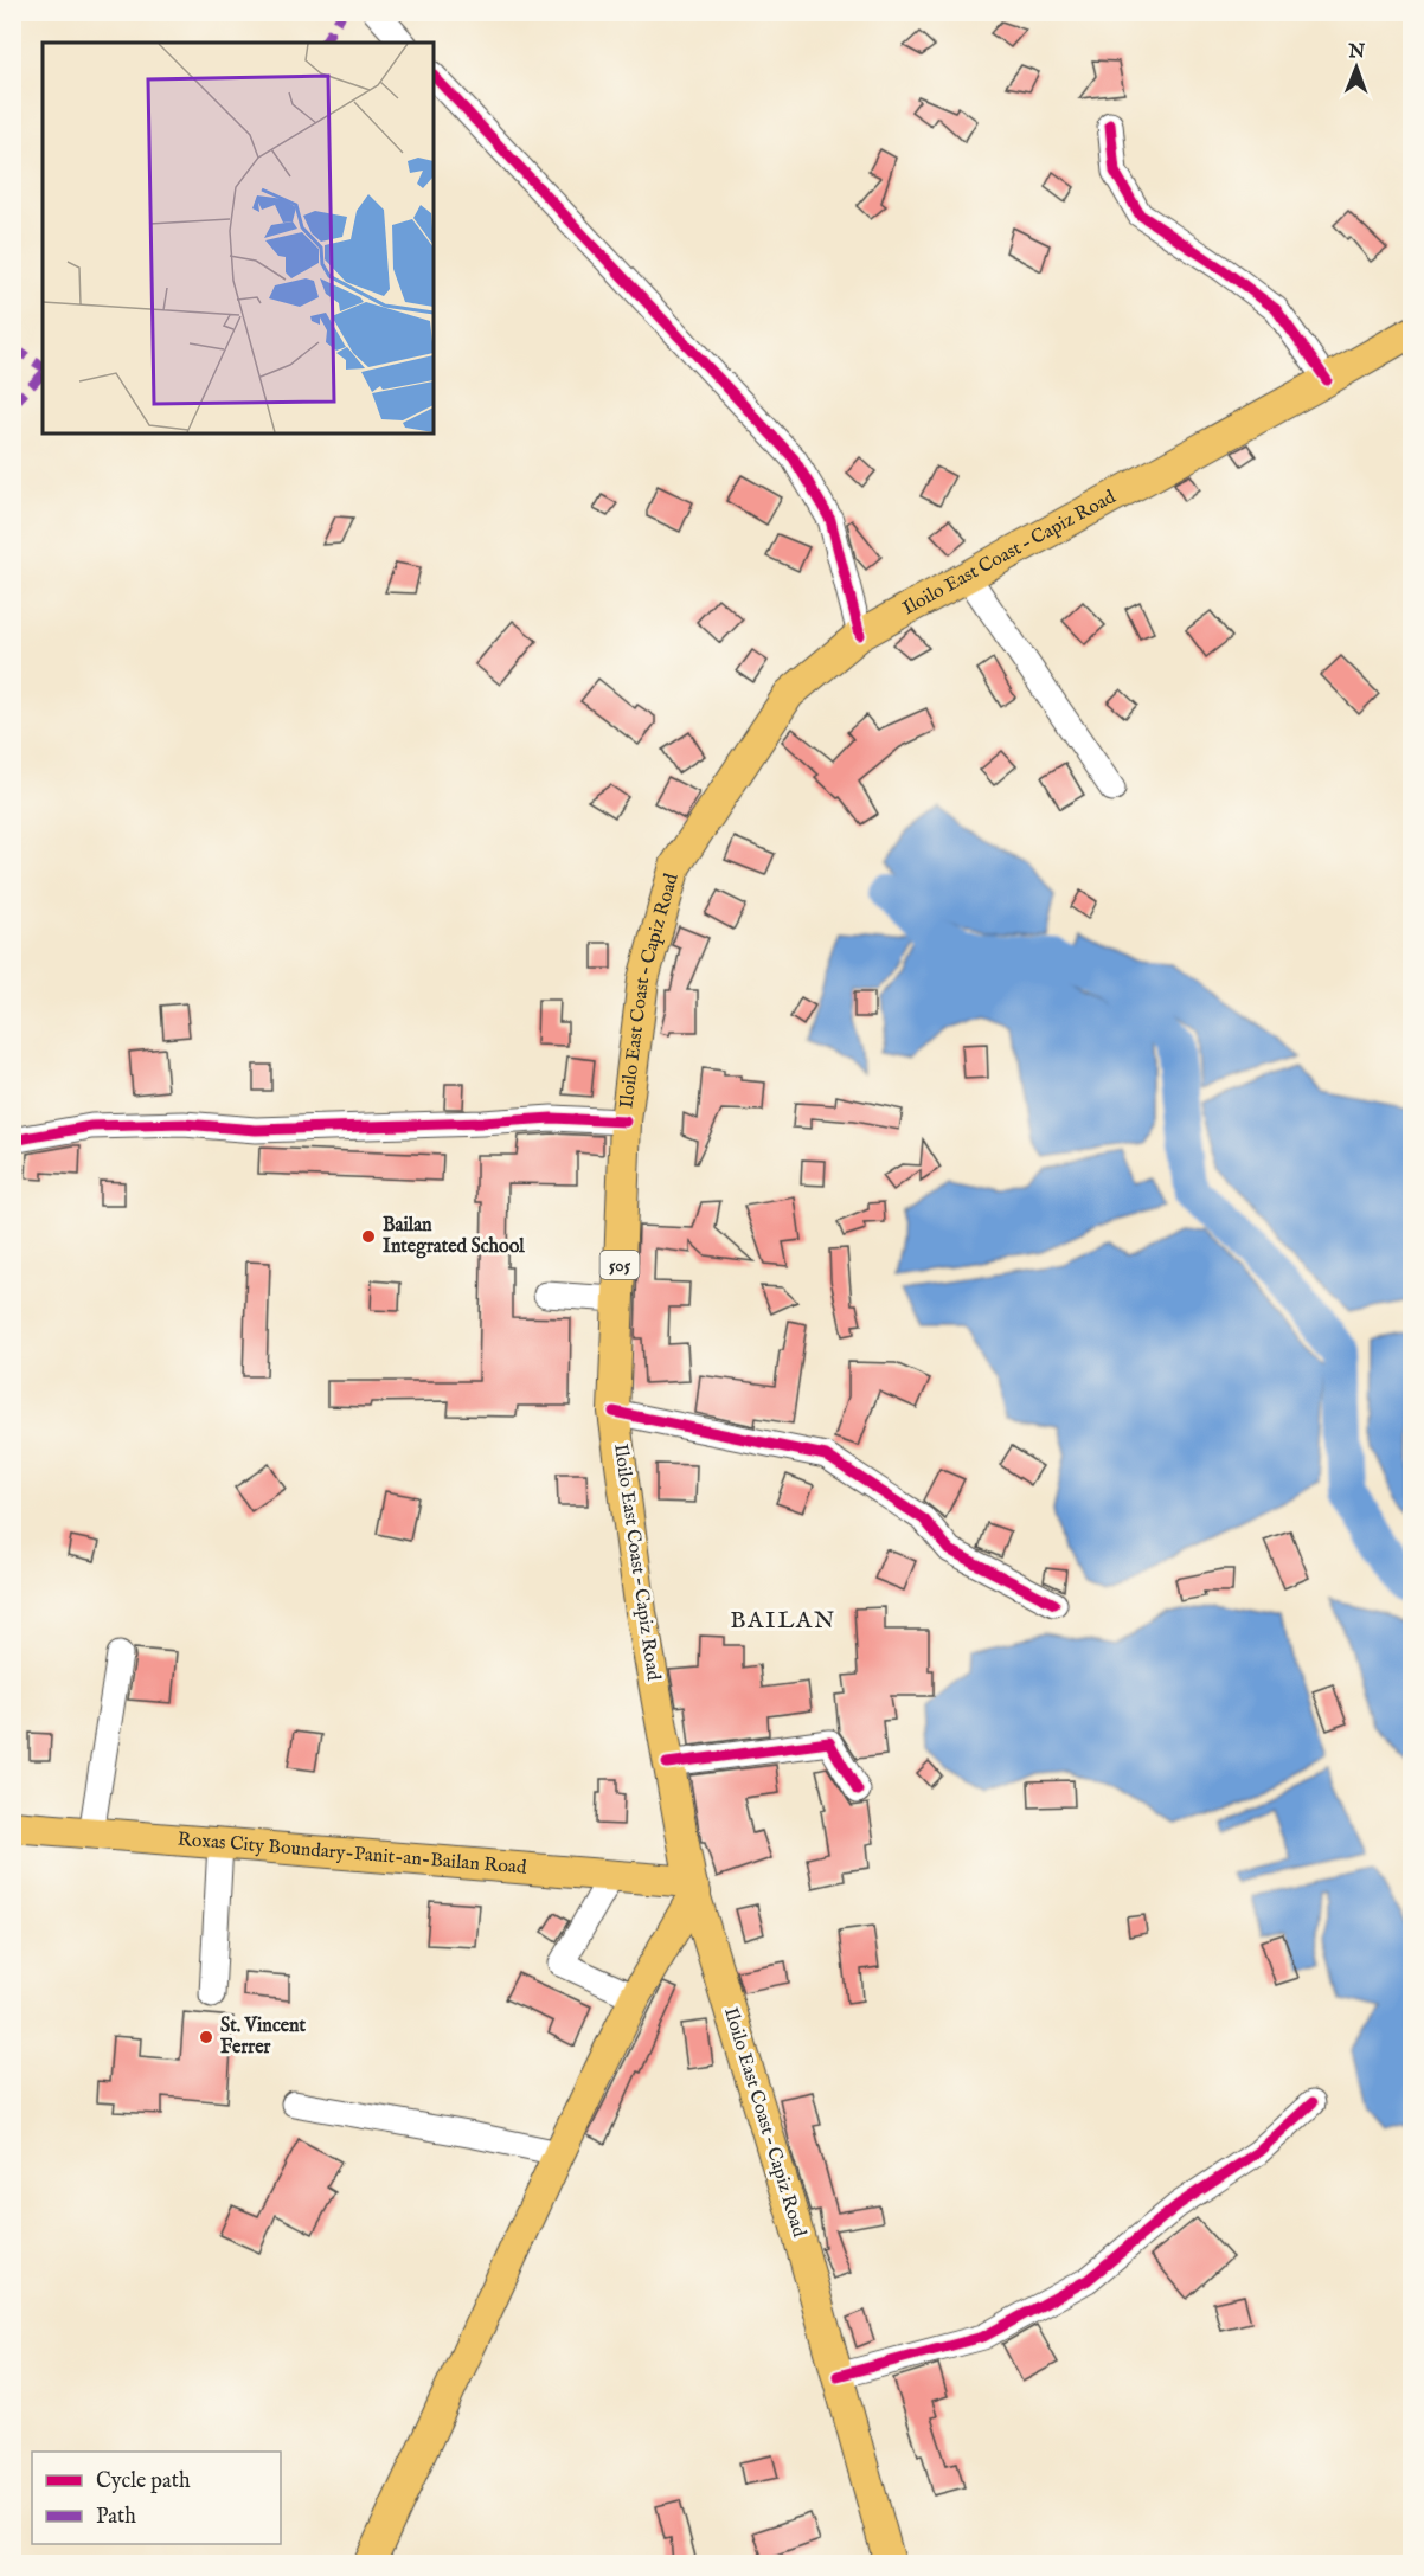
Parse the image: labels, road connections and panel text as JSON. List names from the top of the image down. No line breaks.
{"streets":{"main road":["Iloilo East Coast – Capiz Road","505","Roxas City Boundary-Panit-an-Bailan Road"]},"crossings":[["Iloilo East Coast – Capiz Road","Roxas City Boundary-Panit-an-Bailan Road"]],"districts":["BAILAN"],"places":["Bailan Integrated School","St. Vincent Ferrer"],"legend":["Cycle path","Path"],"north":"top"}
